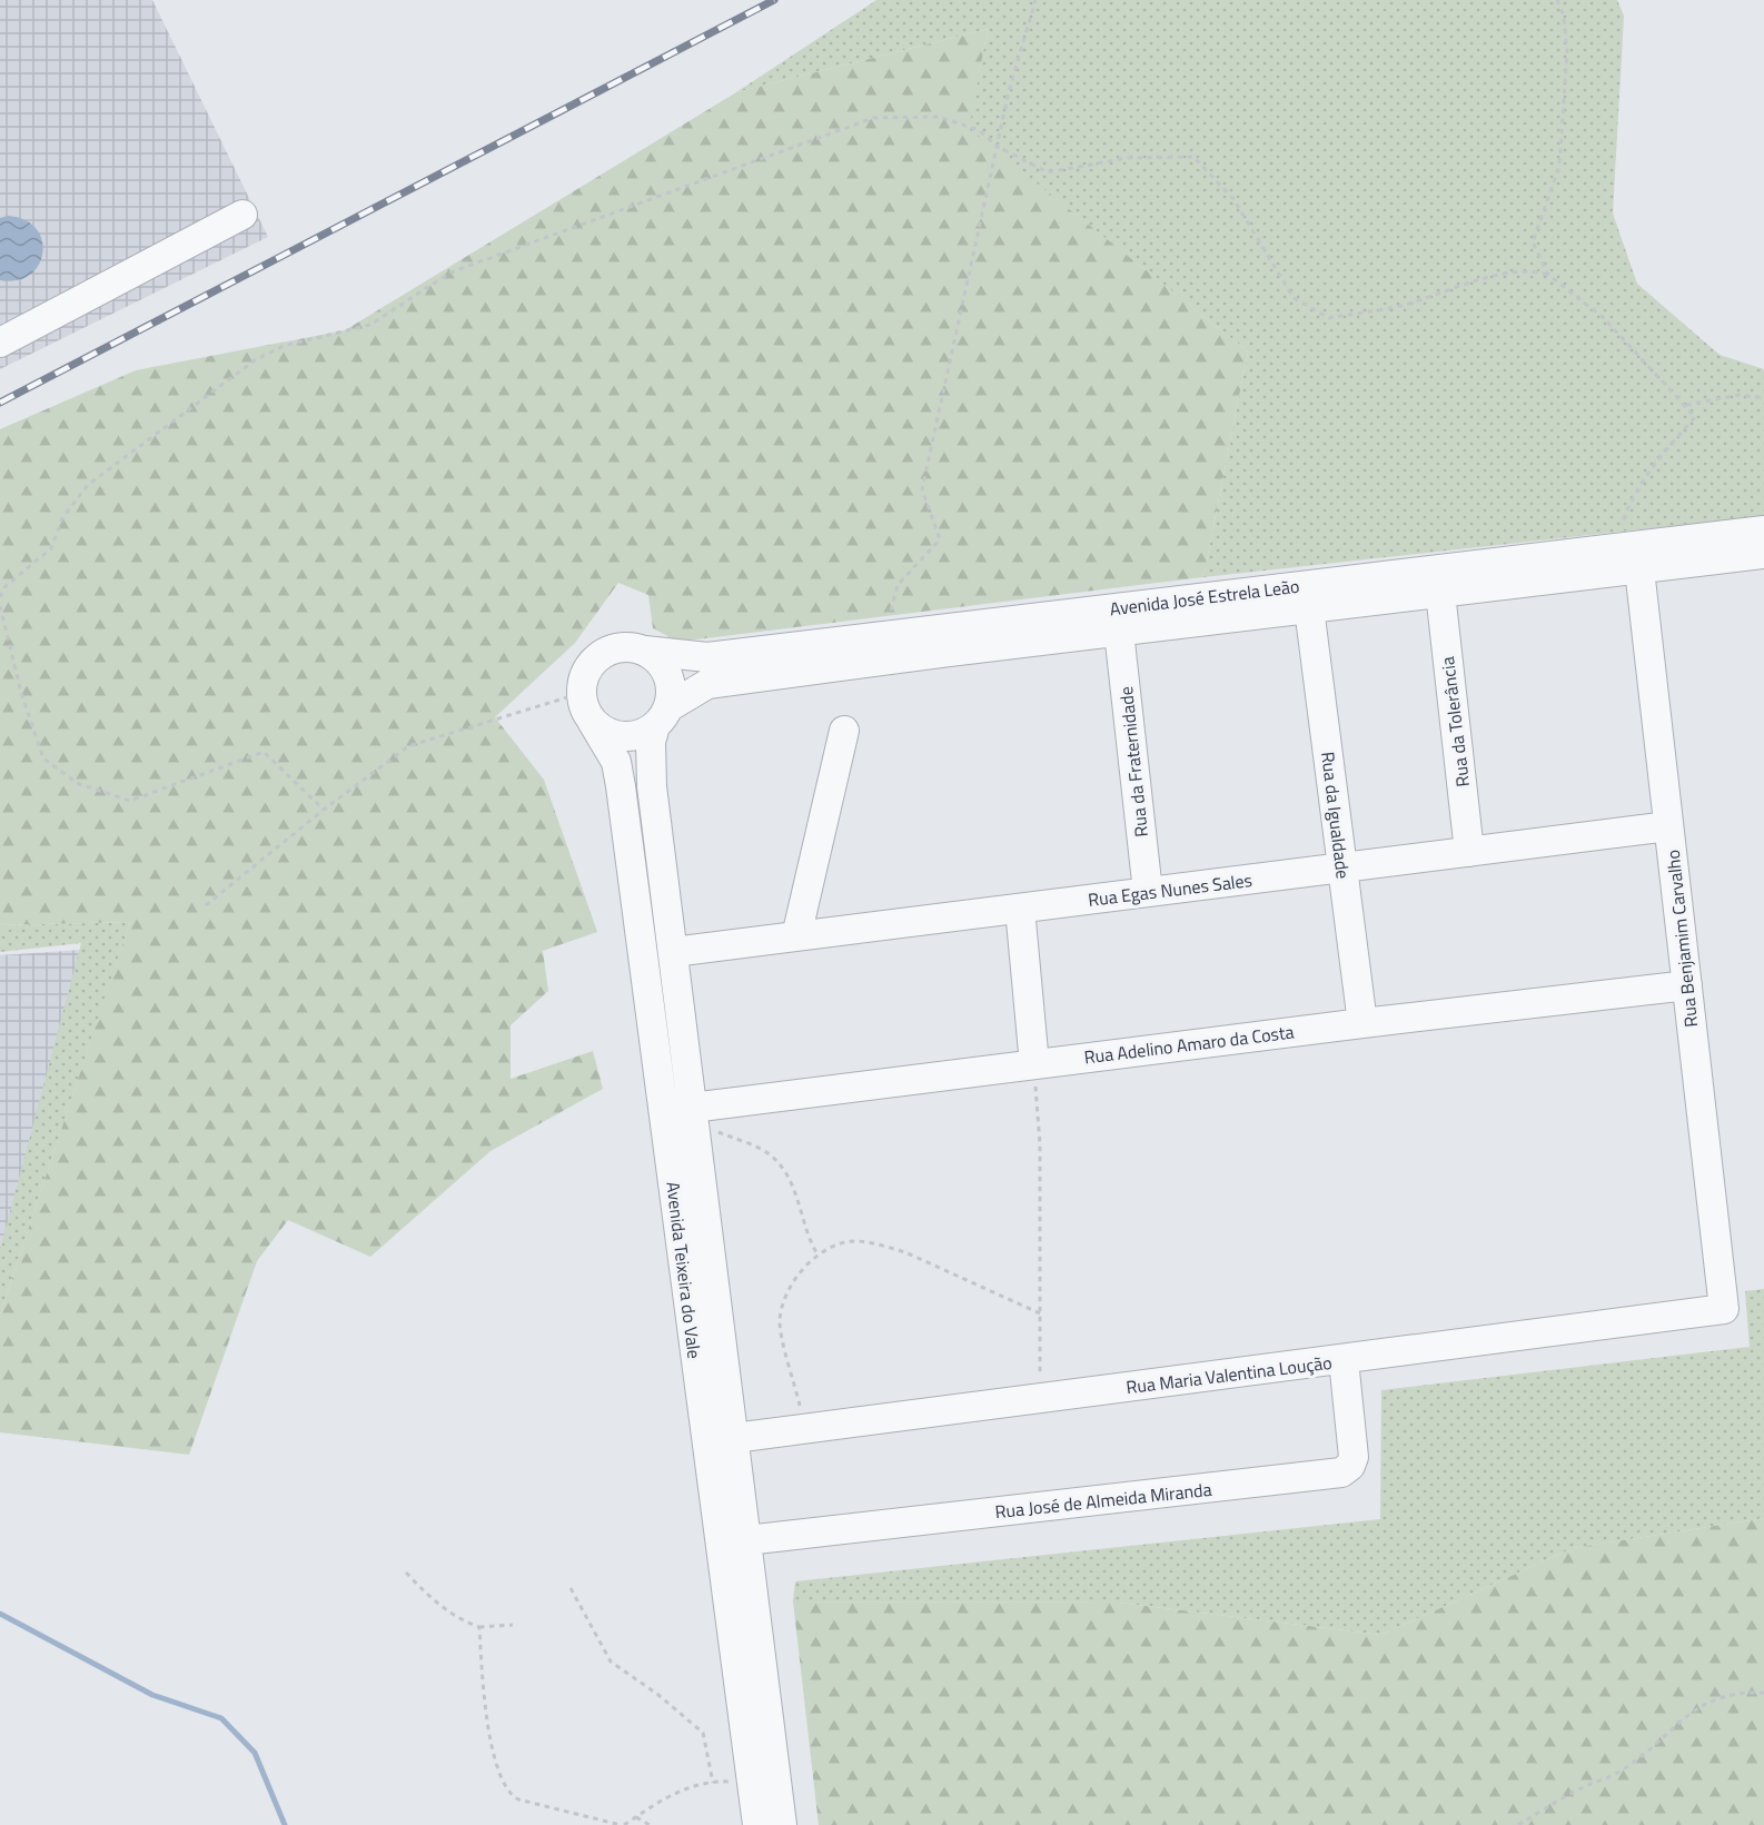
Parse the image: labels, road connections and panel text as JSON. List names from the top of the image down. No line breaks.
{"streets":{"street":["Avenida José Estrela Leão","Rua da Tolerância","Rua da Fraternidade","Rua da Igualdade","Rua Egas Nunes Sales","Rua Benjamim Carvalho","Rua Adelino Amaro da Costa","Avenida Teixeira do Vale","Rua Maria Valentina Loução","Rua José de Almeida Miranda"]},"crossings":[["Avenida José Estrela Leão","Rua da Tolerância"],["Avenida José Estrela Leão","Rua da Fraternidade"],["Avenida José Estrela Leão","Rua da Igualdade"],["Avenida José Estrela Leão","Rua Benjamim Carvalho"],["Avenida José Estrela Leão","Avenida Teixeira do Vale"],["Rua da Tolerância","Rua Egas Nunes Sales"],["Rua da Fraternidade","Rua Egas Nunes Sales"],["Rua da Igualdade","Rua Egas Nunes Sales"],["Rua da Igualdade","Rua Adelino Amaro da Costa"],["Rua Egas Nunes Sales","Rua Benjamim Carvalho"],["Rua Egas Nunes Sales","Avenida Teixeira do Vale"],["Rua Benjamim Carvalho","Rua Adelino Amaro da Costa"],["Rua Benjamim Carvalho","Rua Maria Valentina Loução"],["Rua Adelino Amaro da Costa","Avenida Teixeira do Vale"],["Avenida Teixeira do Vale","Rua Maria Valentina Loução"],["Avenida Teixeira do Vale","Rua José de Almeida Miranda"],["Rua Maria Valentina Loução","Rua José de Almeida Miranda"]]}
